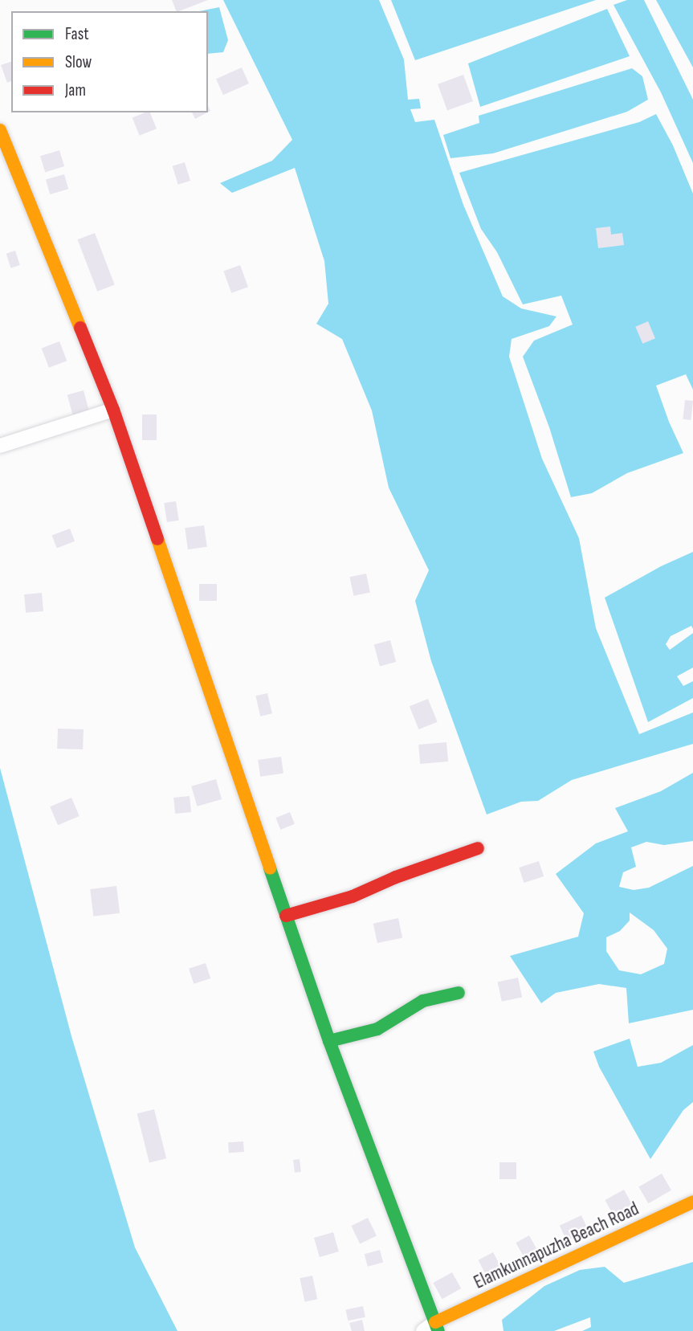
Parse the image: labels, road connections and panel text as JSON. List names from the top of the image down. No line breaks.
{"streets":{"main road":["Elamkunnapuzha Beach Road"]},"legend":["Fast","Slow","Jam"]}
